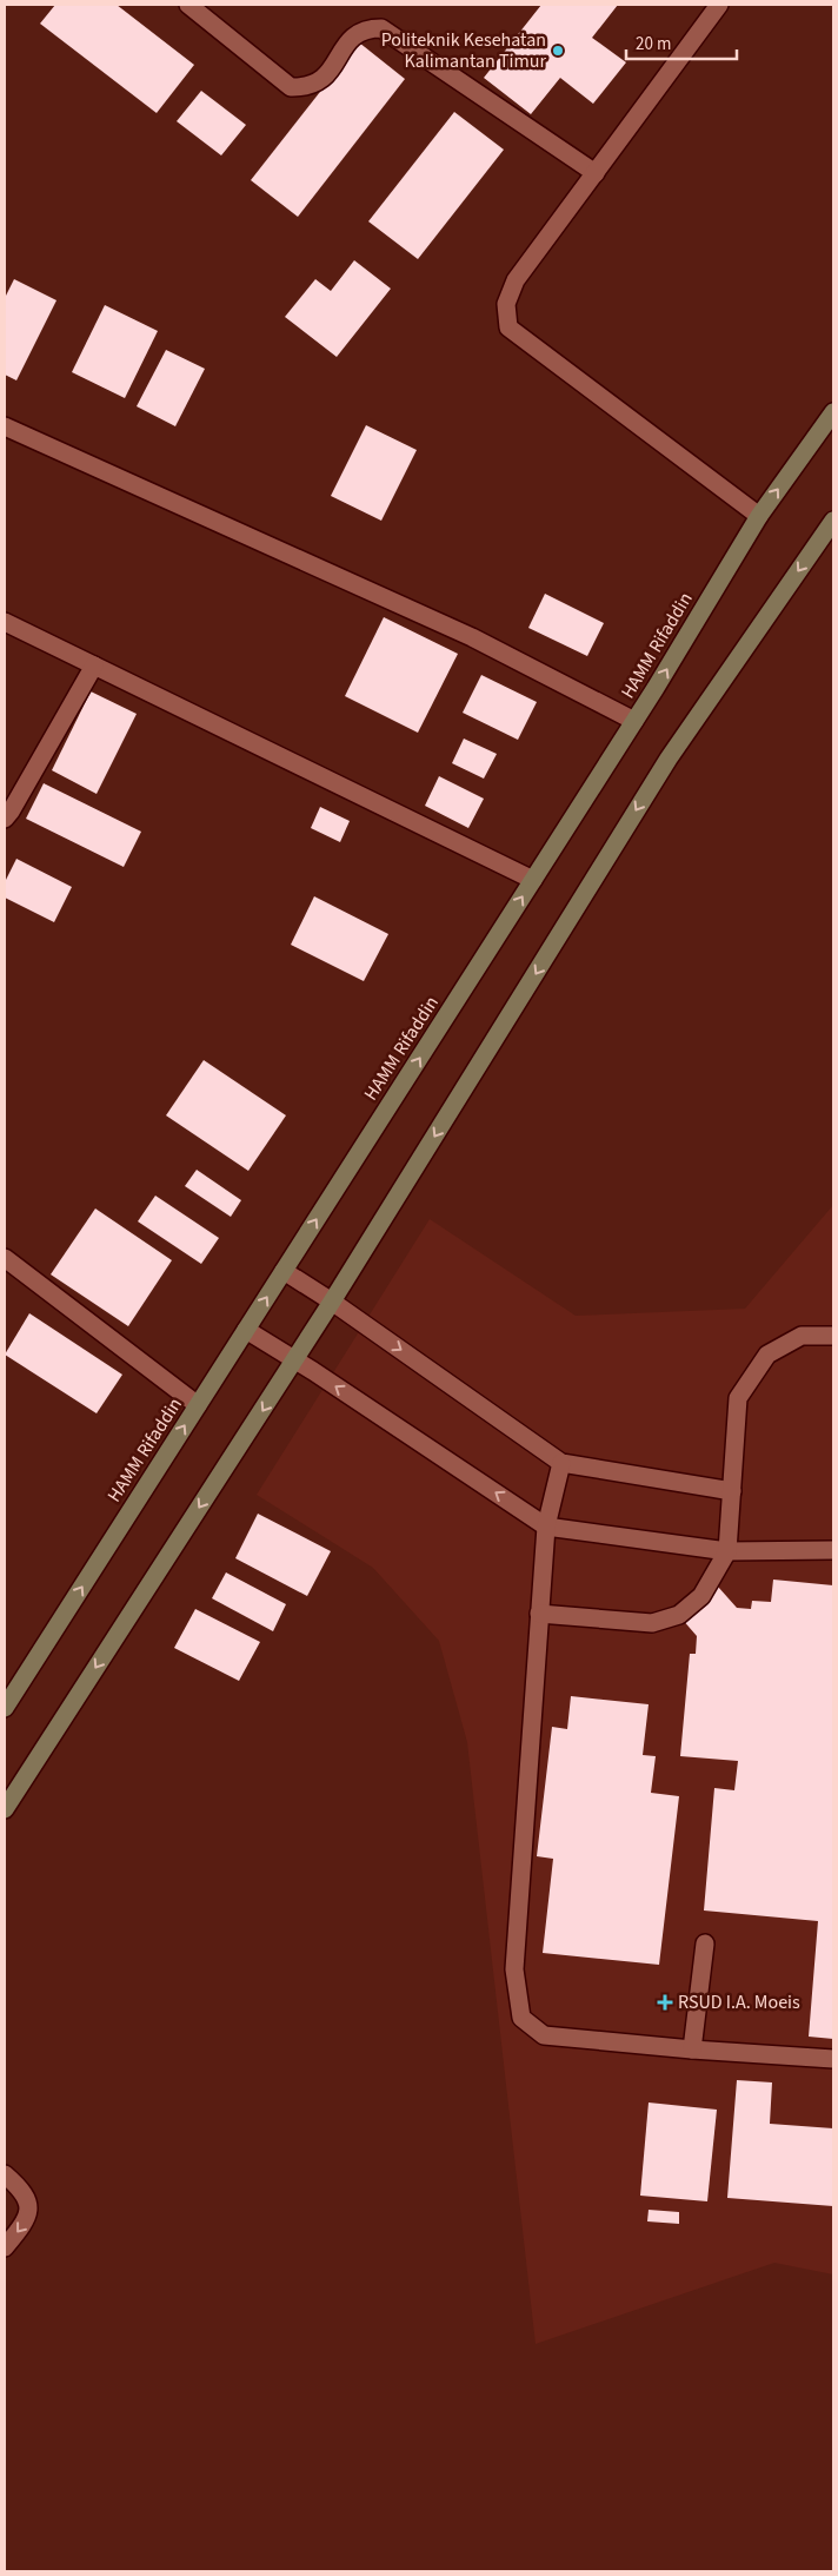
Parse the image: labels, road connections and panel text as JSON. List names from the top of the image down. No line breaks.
{"streets":{"main road":["HAMM Rifaddin"]},"places":{"other":["Politeknik Kesehatan Kalimantan Timur"],"health":["RSUD I.A. Moeis"]},"scale_bar":"20 m"}
